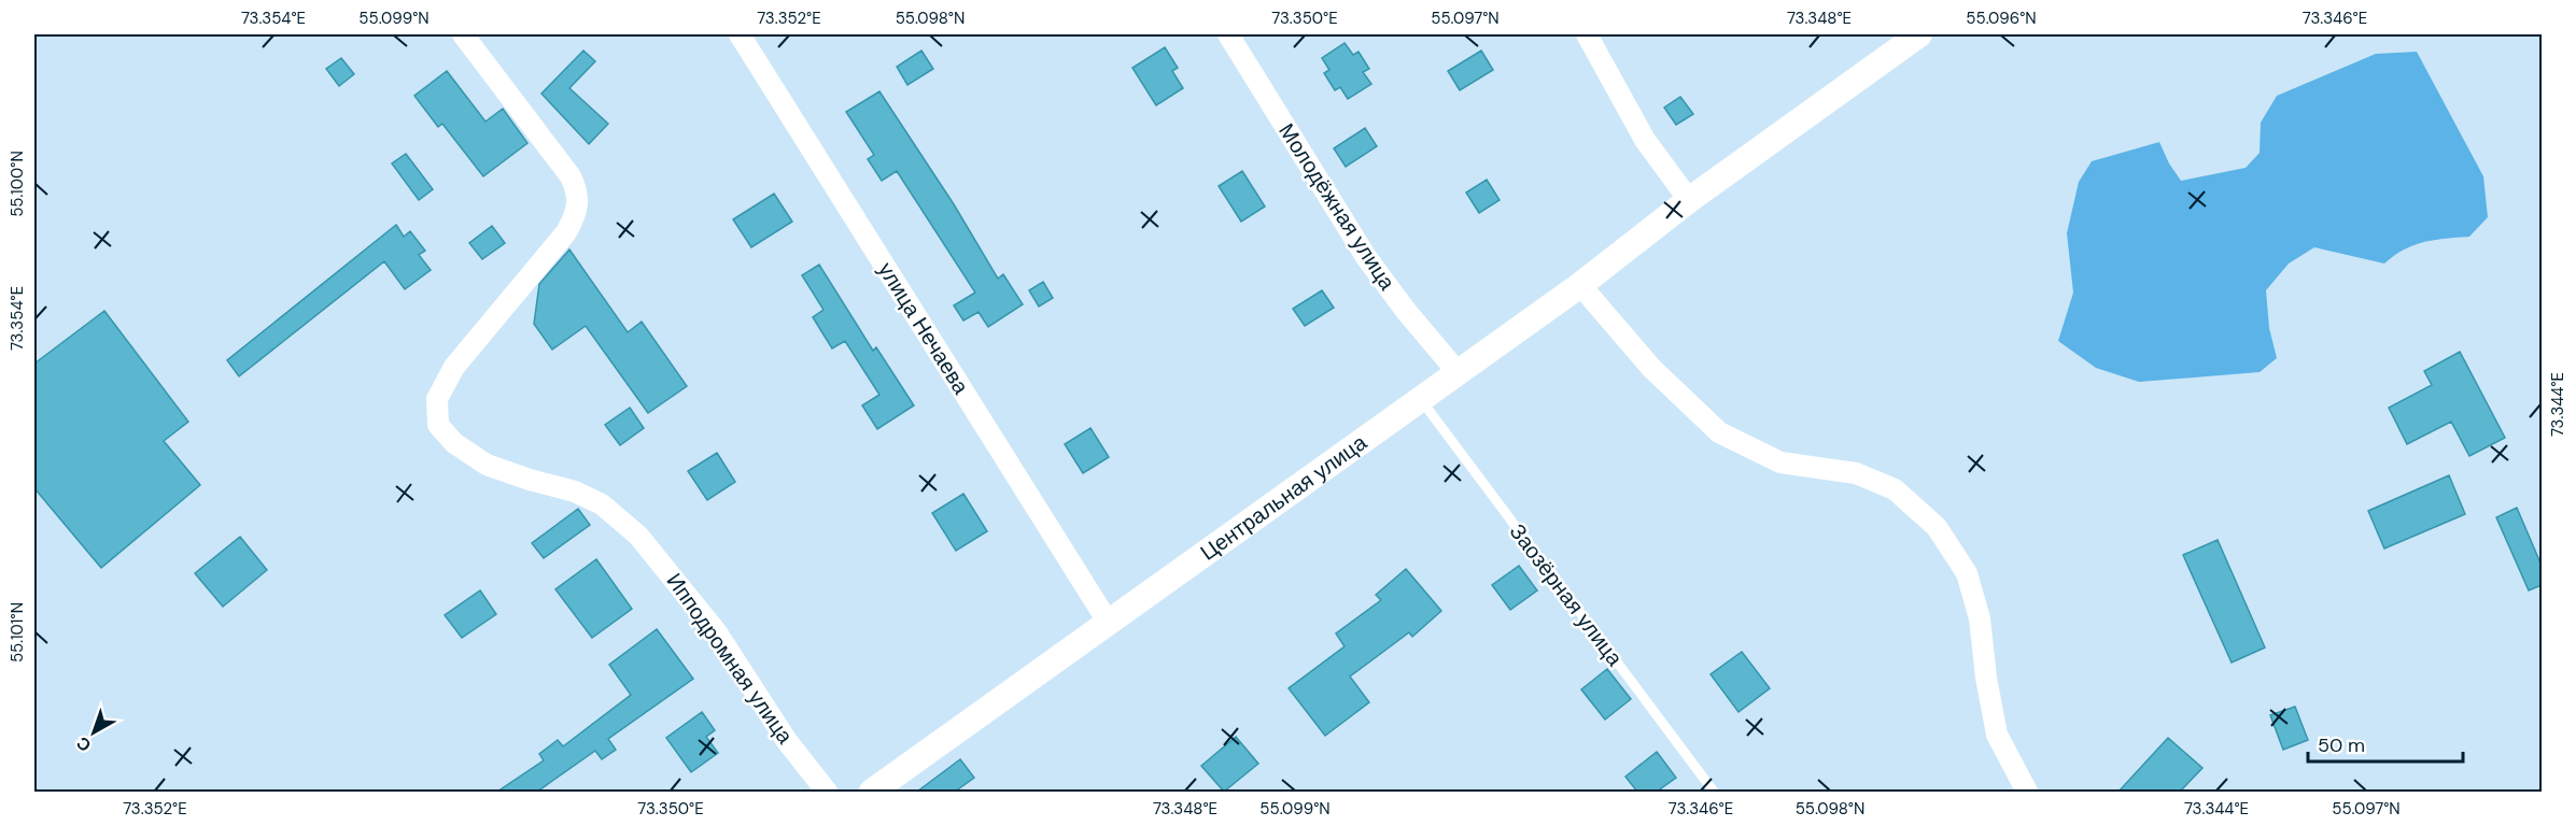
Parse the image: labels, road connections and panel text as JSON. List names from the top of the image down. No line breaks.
{"streets":{"street":["Молодёжная улица","улица Нечаева","Центральная улица","Ипподромная улица"],"lane":["Заозёрная улица"]},"crossings":[["Молодёжная улица","Центральная улица"],["улица Нечаева","Центральная улица"],["Центральная улица","Заозёрная улица"]],"scale_bar":"50 m","north":"bottom left","coordinates":["73.354°E","55.099°N","73.352°E","55.098°N","73.350°E","55.097°N","73.348°E","55.096°N","73.346°E","55.100°N","73.344°E","55.101°N"]}
